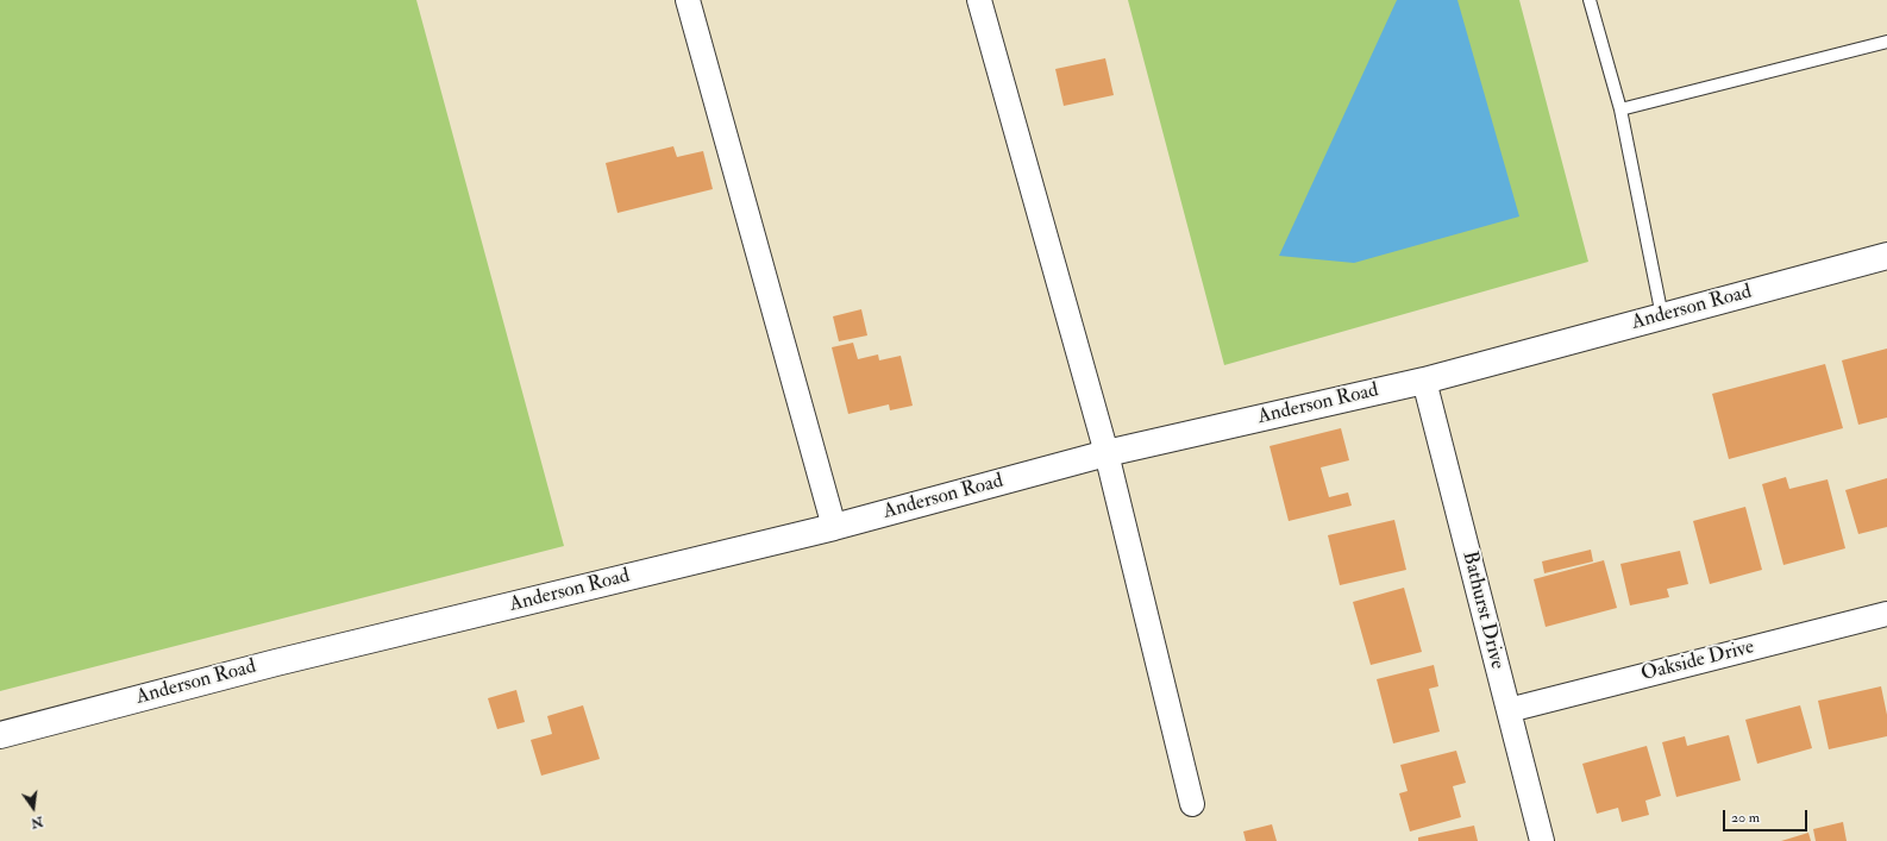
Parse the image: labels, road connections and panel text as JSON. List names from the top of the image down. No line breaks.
{"streets":{"street":["Anderson Road","Bathurst Drive","Oakside Drive"]},"crossings":[["Anderson Road","Bathurst Drive"],["Bathurst Drive","Oakside Drive"]],"scale_bar":"20 m","north":"bottom"}
